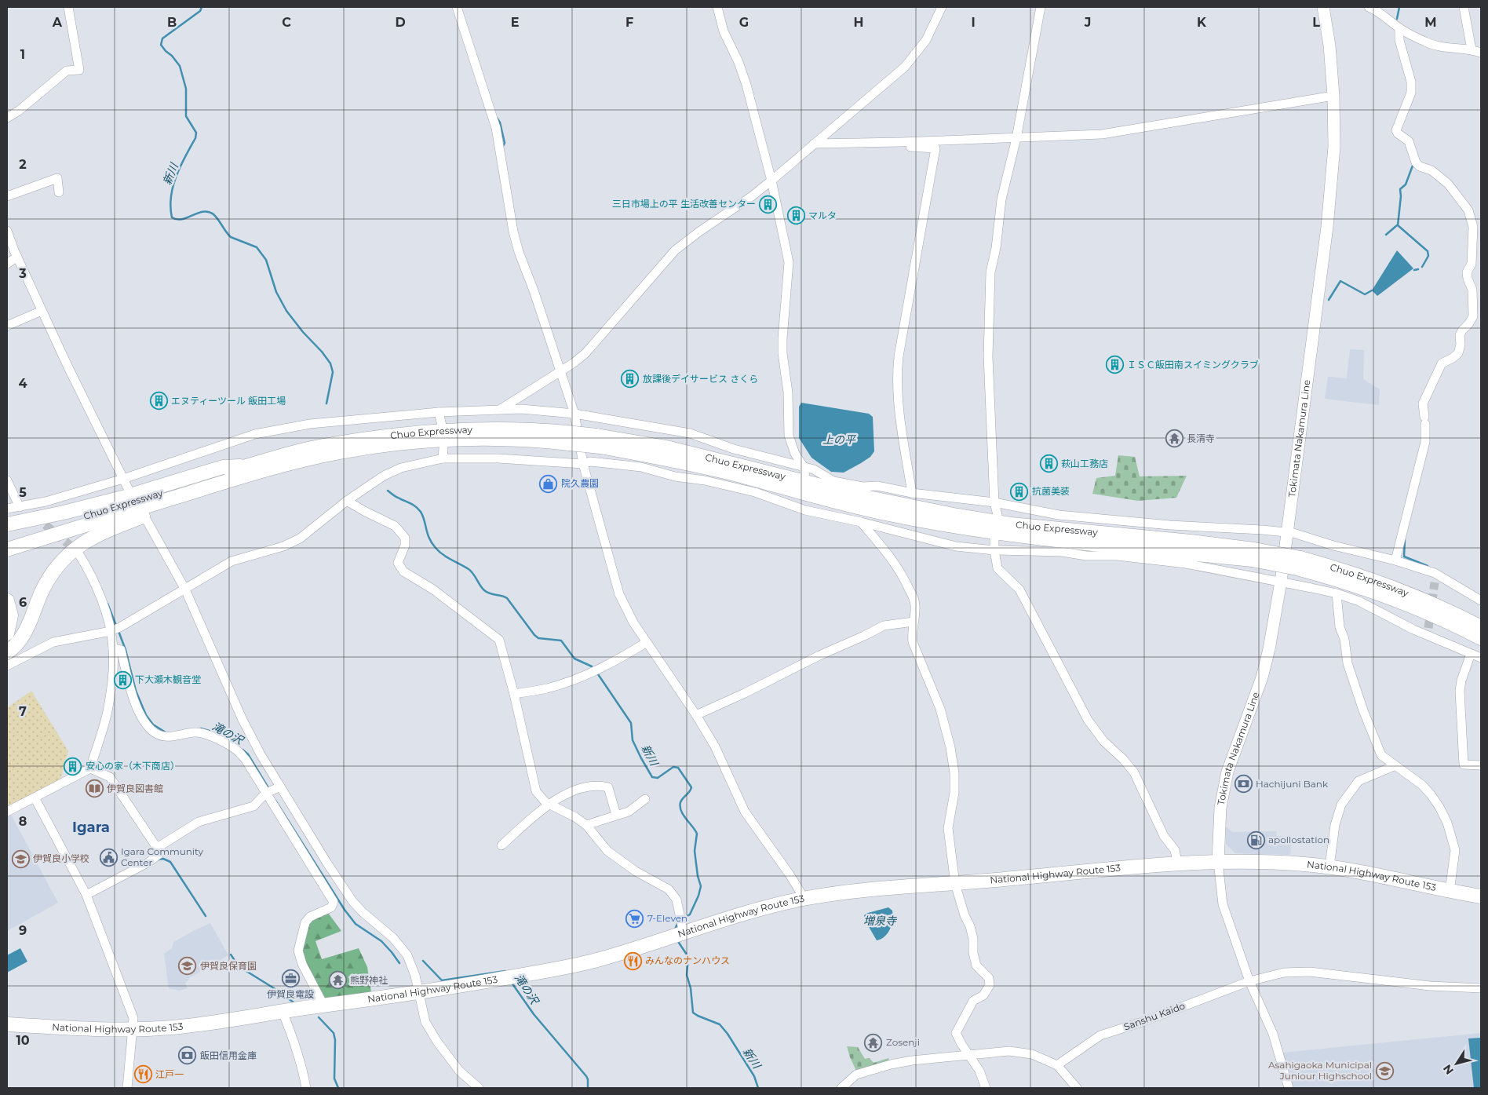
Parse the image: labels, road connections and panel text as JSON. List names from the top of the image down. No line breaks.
{"streets":{"highway":["Chuo Expressway","National Highway Route 153"],"main road":["Tokimata Nakamura Line"],"street":["Sanshu Kaido"]},"crossings":[["Tokimata Nakamura Line","National Highway Route 153"]],"districts":["Igara"],"water":["新川","上の平","滝の沢","増泉寺"],"places":{"building":["三日市場上の平 生活改善センター","マルタ","ＩＳＣ飯田南スイミングクラブ","放課後デイサービス さくら","エヌティーツール 飯田工場","萩山工務店","抗菌美装","下大瀬木観音堂","安心の家（木下商店）"],"temple":["長清寺","熊野神社","Zosenji"],"shop":["院久農園"],"bank":["Hachijuni Bank","飯田信用金庫"],"library":["伊賀良図書館"],"fuel station":["apollostation"],"public building":["Igara Community Center"],"school or university":["伊賀良小学校","伊賀良保育園","Asahigaoka Municipal Juniour Highschool"],"supermarket":["7-Eleven"],"restaurant":["みんなのナンハウス","江戸一"],"office":["伊賀良電設"]},"north":"bottom left","grid":{"columns":["A","B","C","D","E","F","G","H","I","J","K","L","M"],"rows":["1","2","3","4","5","6","7","8","9","10"]}}
